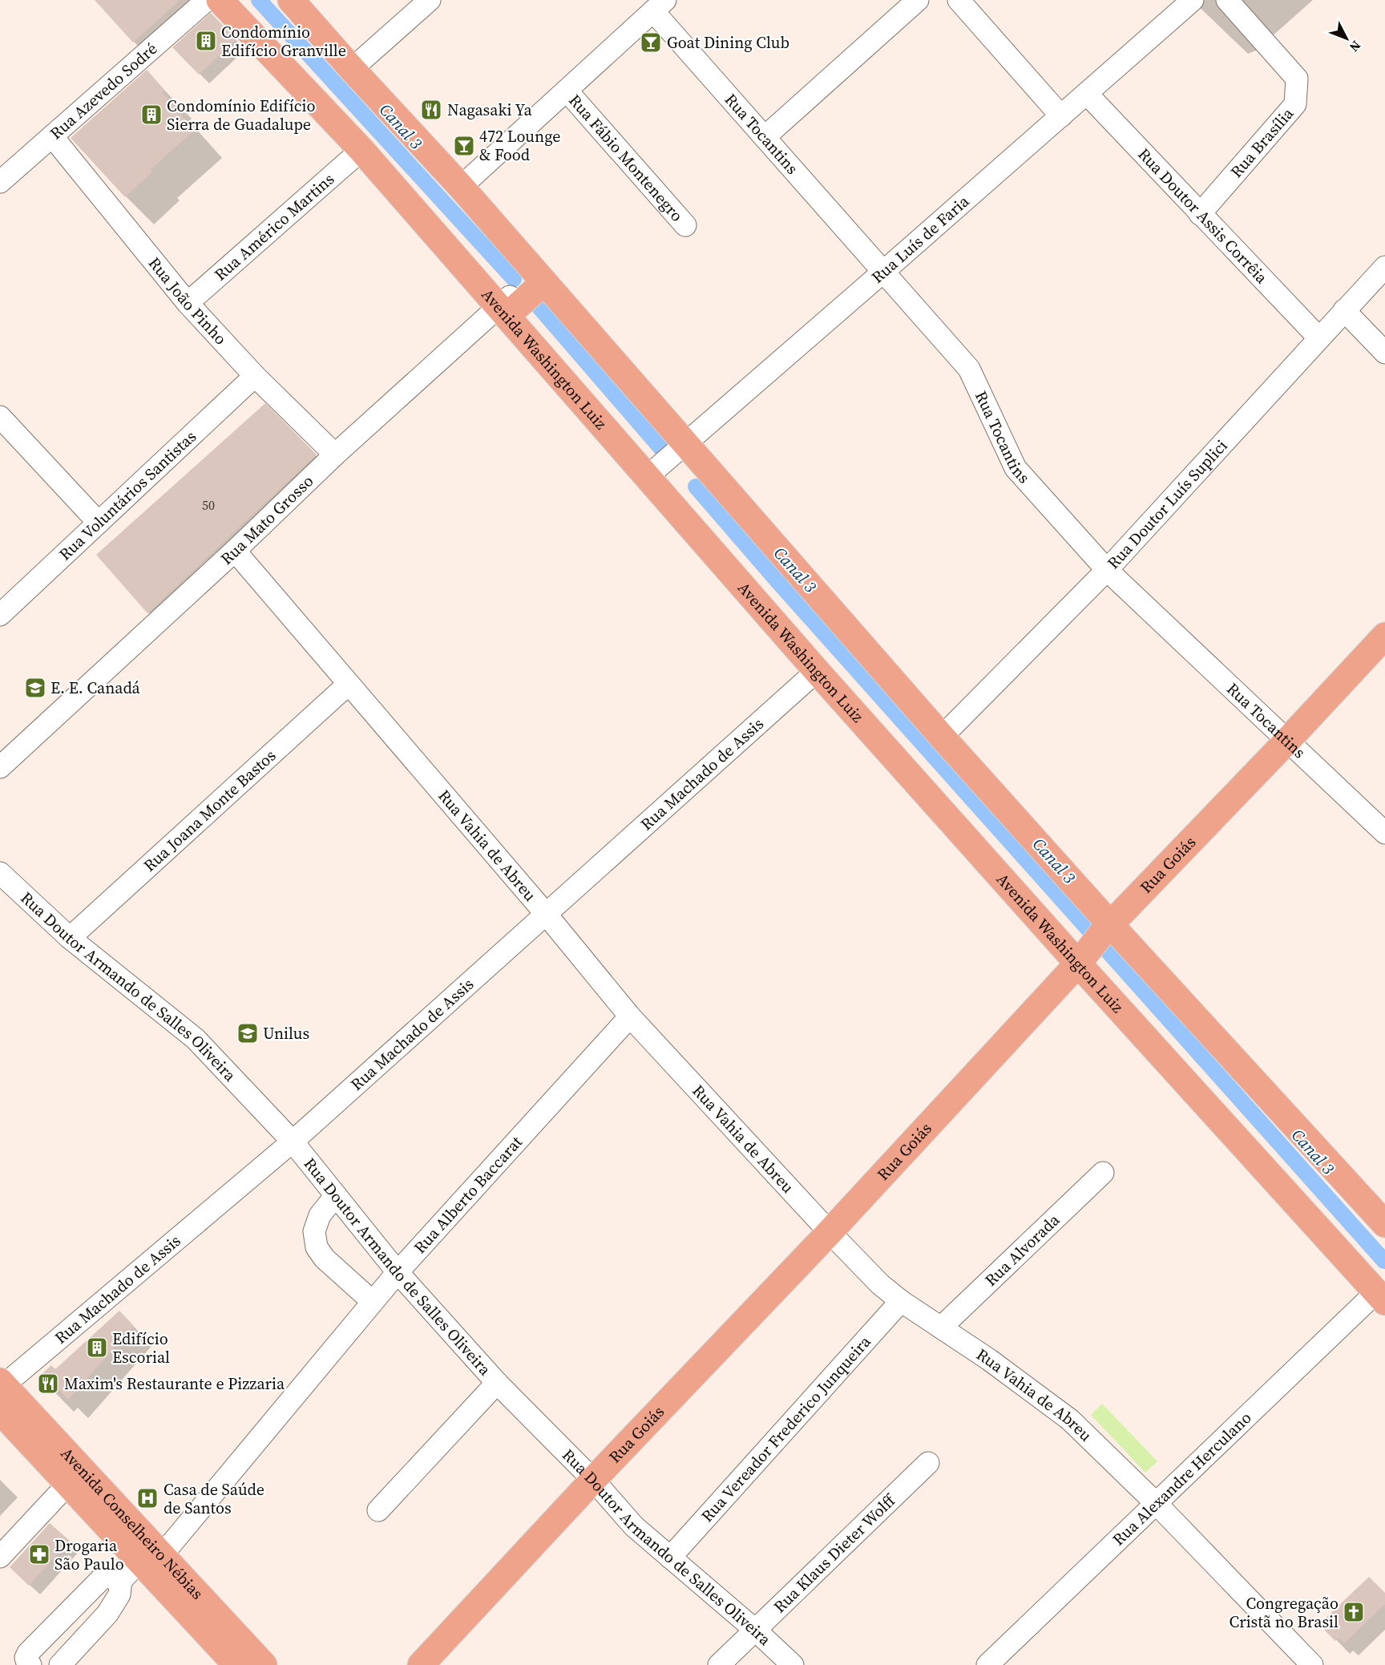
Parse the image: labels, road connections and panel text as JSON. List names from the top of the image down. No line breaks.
{"streets":{"main road":["Avenida Washington Luiz","Rua Goiás","Avenida Conselheiro Nébias"],"street":["Rua Azevedo Sodré","Rua Tocantins","Rua Brasília","Rua Fábio Montenegro","Rua Doutor Assis Corrêia","Rua Américo Martins","Rua Luís de Faria","Rua João Pinho","Rua Voluntários Santistas","Rua Doutor Luís Suplici","Rua Mato Grosso","Rua Machado de Assis","Rua Joana Monte Bastos","Rua Vahia de Abreu","Rua Doutor Armando de Salles Oliveira","Rua Alberto Baccarat","Rua Alvorada","Rua Vereador Frederico Junqueira","Rua Alexandre Herculano","Rua Klaus Dieter Wolff"]},"crossings":[["Rua Azevedo Sodré","Rua João Pinho"],["Rua Tocantins","Rua Luís de Faria"],["Rua Tocantins","Rua Doutor Luís Suplici"],["Rua Tocantins","Rua Goiás"],["Rua Brasília","Rua Doutor Assis Corrêia"],["Rua Doutor Assis Corrêia","Rua Luís de Faria"],["Rua Doutor Assis Corrêia","Rua Doutor Luís Suplici"],["Rua Américo Martins","Rua João Pinho"],["Rua Américo Martins","Avenida Washington Luiz"],["Rua Luís de Faria","Avenida Washington Luiz"],["Rua João Pinho","Rua Voluntários Santistas"],["Rua João Pinho","Rua Mato Grosso"],["Avenida Washington Luiz","Rua Doutor Luís Suplici"],["Avenida Washington Luiz","Rua Mato Grosso"],["Avenida Washington Luiz","Rua Machado de Assis"],["Avenida Washington Luiz","Rua Goiás"],["Avenida Washington Luiz","Rua Alexandre Herculano"],["Rua Mato Grosso","Rua Vahia de Abreu"],["Rua Machado de Assis","Rua Vahia de Abreu"],["Rua Machado de Assis","Rua Doutor Armando de Salles Oliveira"],["Rua Machado de Assis","Avenida Conselheiro Nébias"],["Rua Joana Monte Bastos","Rua Vahia de Abreu"],["Rua Joana Monte Bastos","Rua Doutor Armando de Salles Oliveira"],["Rua Vahia de Abreu","Rua Goiás"],["Rua Vahia de Abreu","Rua Alberto Baccarat"],["Rua Vahia de Abreu","Rua Alvorada"],["Rua Vahia de Abreu","Rua Vereador Frederico Junqueira"],["Rua Vahia de Abreu","Rua Alexandre Herculano"],["Rua Goiás","Rua Doutor Armando de Salles Oliveira"],["Rua Doutor Armando de Salles Oliveira","Rua Alberto Baccarat"],["Rua Doutor Armando de Salles Oliveira","Rua Vereador Frederico Junqueira"],["Rua Doutor Armando de Salles Oliveira","Rua Klaus Dieter Wolff"],["Rua Alberto Baccarat","Avenida Conselheiro Nébias"]],"water":["Canal 3"],"places":{"building":["Condomínio Edifício Granville","Condomínio Edifício Sierra de Guadalupe","Edifício Escorial"],"bar":["Goat Dining Club","472 Lounge & Food"],"restaurant":["Nagasaki Ya","Maxim's Restaurante e Pizzaria"],"school or university":["E. E. Canadá","Unilus"],"hospital":["Casa de Saúde de Santos"],"pharmacy":["Drogaria São Paulo"],"church":["Congregação Cristã no Brasil"]},"house_numbers":["50"],"north":"bottom right"}
